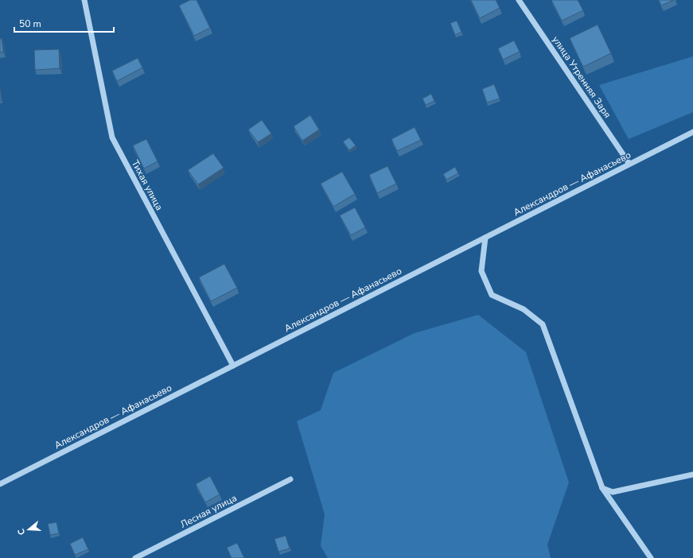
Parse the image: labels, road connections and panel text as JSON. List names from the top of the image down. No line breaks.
{"streets":{"street":["улица Утренняя Заря","Александров — Афанасьево","Тихая улица","Лесная улица"]},"crossings":[["улица Утренняя Заря","Александров — Афанасьево"],["Александров — Афанасьево","Тихая улица"]],"scale_bar":"50 m","north":"left"}
